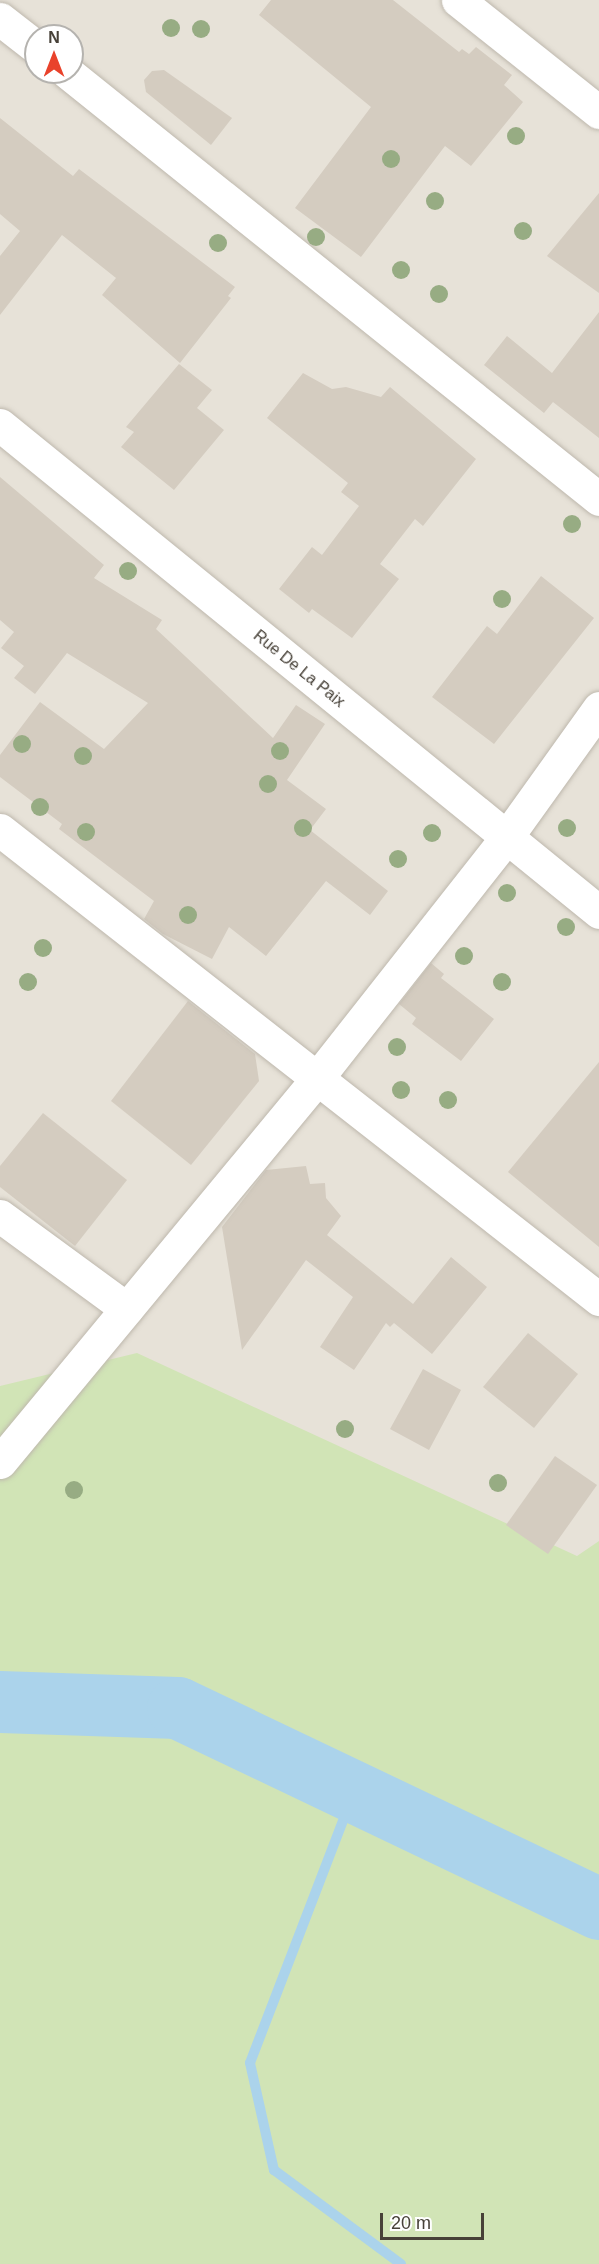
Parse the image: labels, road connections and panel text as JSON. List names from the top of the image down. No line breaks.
{"streets":{"street":["Rue De La Paix"]},"scale_bar":"20 m","north":"top"}
